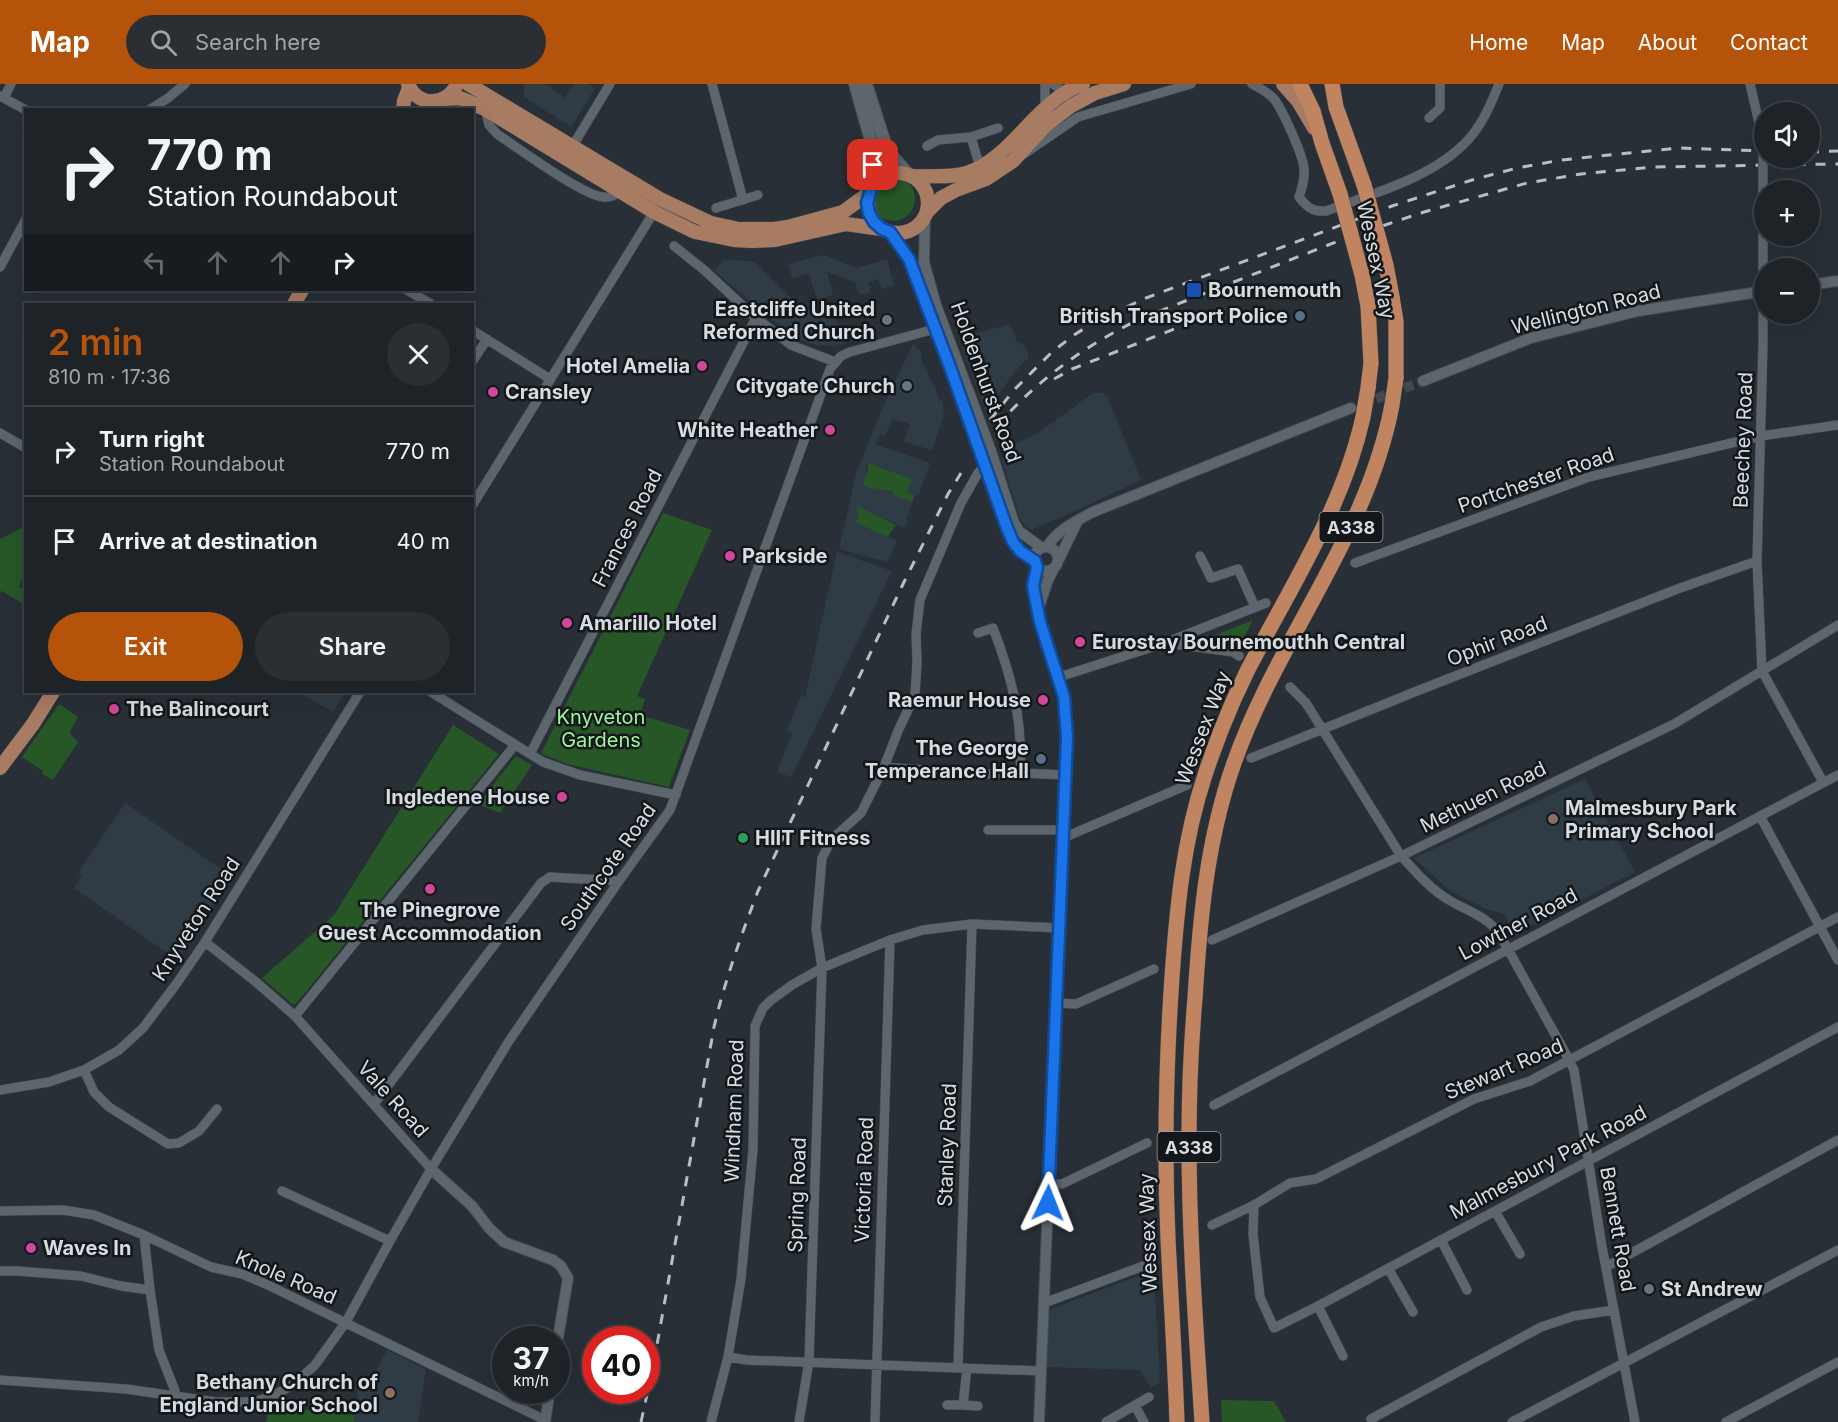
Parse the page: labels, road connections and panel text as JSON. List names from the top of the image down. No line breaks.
{"streets":{"highway":["Wessex Way","A338"],"street":["Wellington Road","Holdenhurst Road","Beechey Road","Portchester Road","Frances Road","Ophir Road","Methuen Road","Southcote Road","Knyveton Road","Lowther Road","Stewart Road","Vale Road","Windham Road","Stanley Road","Malmesbury Park Road","Victoria Road","Spring Road","Bennett Road","Knole Road"]},"crossings":[["Holdenhurst Road","Spring Road"],["Beechey Road","Portchester Road"],["Beechey Road","Ophir Road"],["Beechey Road","Methuen Road"],["Beechey Road","Lowther Road"],["Ophir Road","Bennett Road"],["Methuen Road","Bennett Road"],["Southcote Road","Vale Road"],["Southcote Road","Knole Road"],["Knyveton Road","Vale Road"],["Lowther Road","Bennett Road"],["Stewart Road","Malmesbury Park Road"],["Stewart Road","Bennett Road"],["Windham Road","Stanley Road"],["Windham Road","Victoria Road"],["Windham Road","Spring Road"],["Malmesbury Park Road","Bennett Road"]],"parks":["Knyveton Gardens"],"places":{"transit":["Bournemouth"],"other":["British Transport Police","Eastcliffe United Reformed Church","Hotel Amelia","Citygate Church","Cransley","White Heather","Parkside","Amarillo Hotel","Eurostay Bournemouthh Central","Raemur House","The Balincourt","The George Temperance Hall","Ingledene House","Malmesbury Park Primary School","HIIT Fitness","The Pinegrove Guest Accommodation","Waves In","St Andrew","Bethany Church of England Junior School"]},"page":{"header":"Map","search":"Search here","nav":["Home","Map","About","Contact"],"map_buttons":["+","−"],"turn":["770 m","Station Roundabout"],"heading":["2 min","810 m · 17:36"],"list":[{"name":"Turn right","note":"Station Roundabout","value":"770 m"},{"name":"Arrive at destination","value":"40 m"}],"buttons":["Exit","Share"],"speed":"37 km/h","limit":"40"}}
